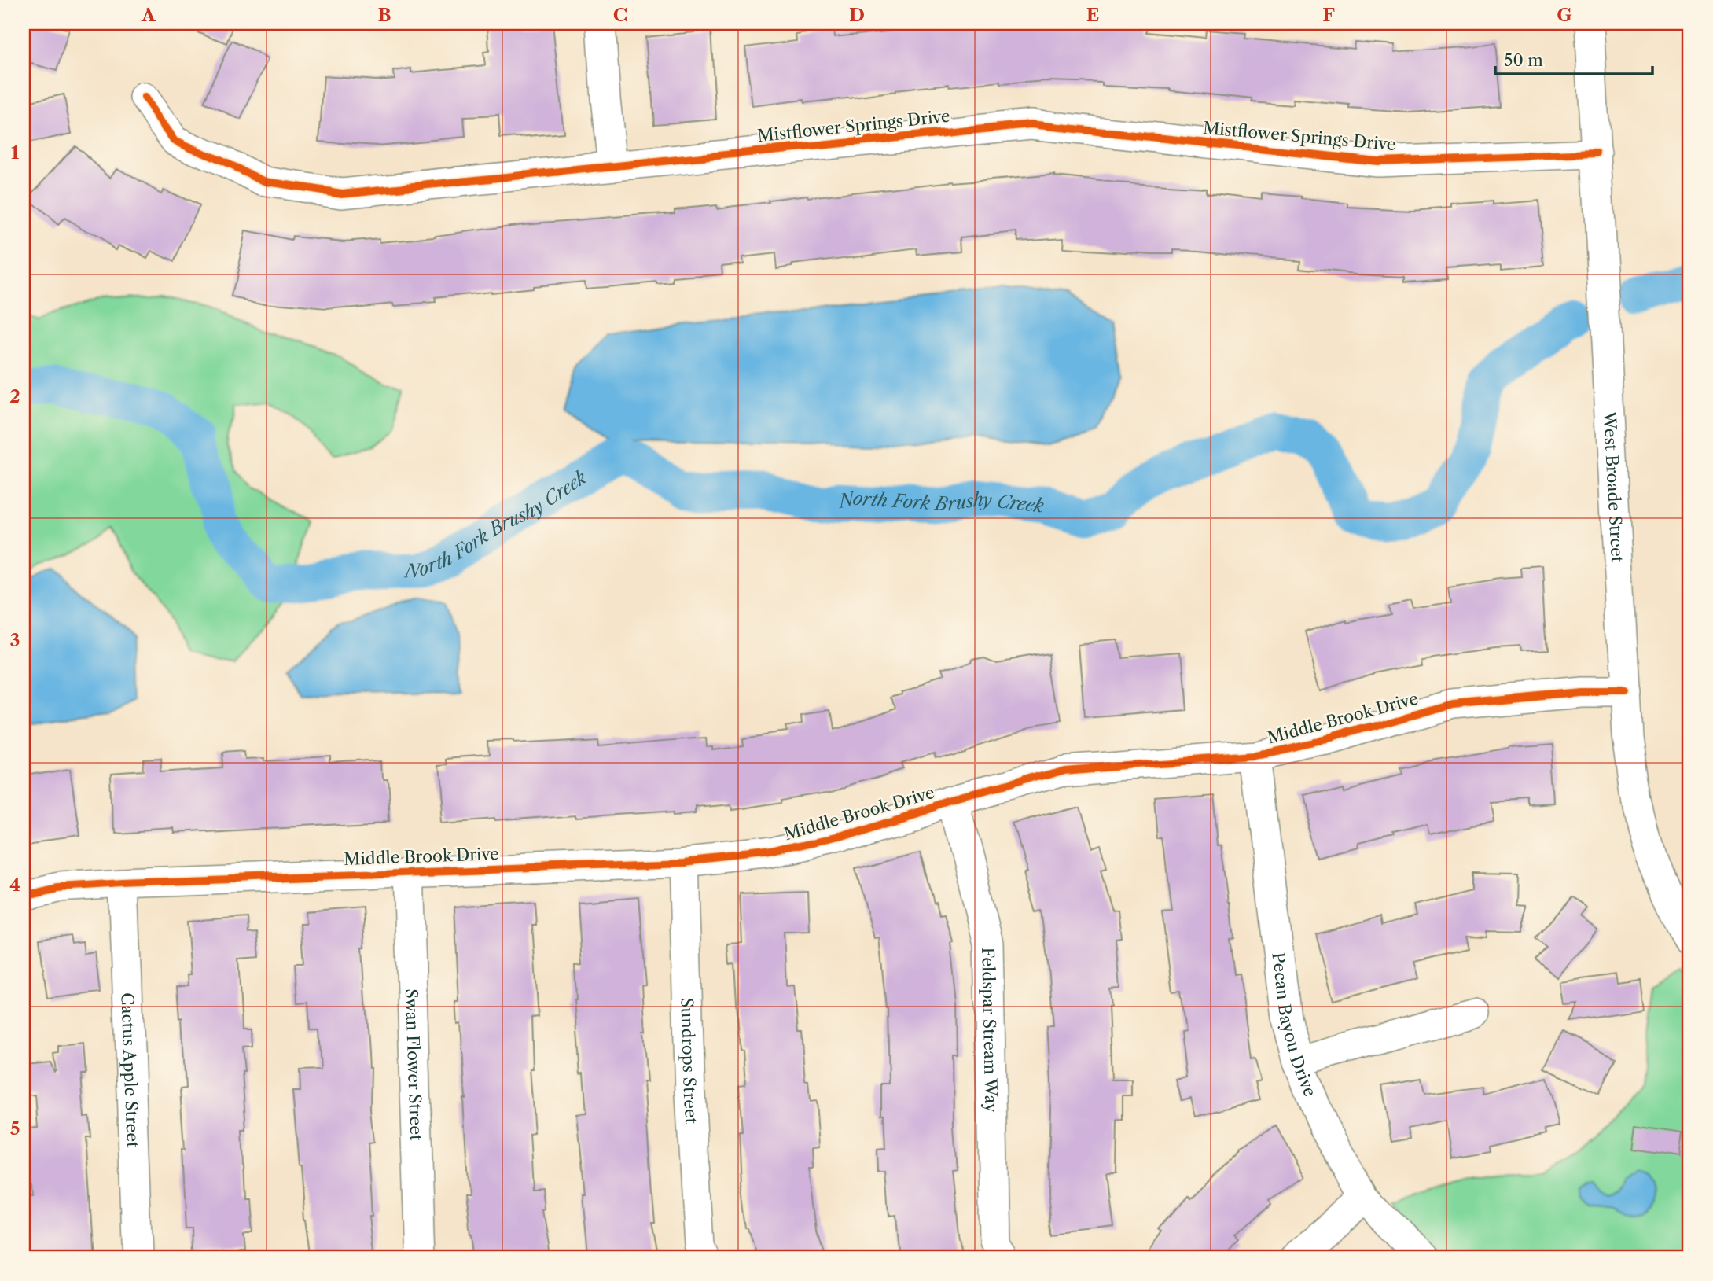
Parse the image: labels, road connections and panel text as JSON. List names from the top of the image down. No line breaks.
{"streets":{"street":["Mistflower Springs Drive","West Broade Street","Middle Brook Drive","Pecan Bayou Drive","Feldspar Stream Way","Sundrops Street","Swan Flower Street","Cactus Apple Street"]},"crossings":[["Mistflower Springs Drive","West Broade Street"],["West Broade Street","Middle Brook Drive"],["Middle Brook Drive","Pecan Bayou Drive"],["Middle Brook Drive","Feldspar Stream Way"],["Middle Brook Drive","Sundrops Street"],["Middle Brook Drive","Swan Flower Street"],["Middle Brook Drive","Cactus Apple Street"]],"water":["North Fork Brushy Creek"],"scale_bar":"50 m","grid":{"columns":["A","B","C","D","E","F","G"],"rows":["1","2","3","4","5"]}}
